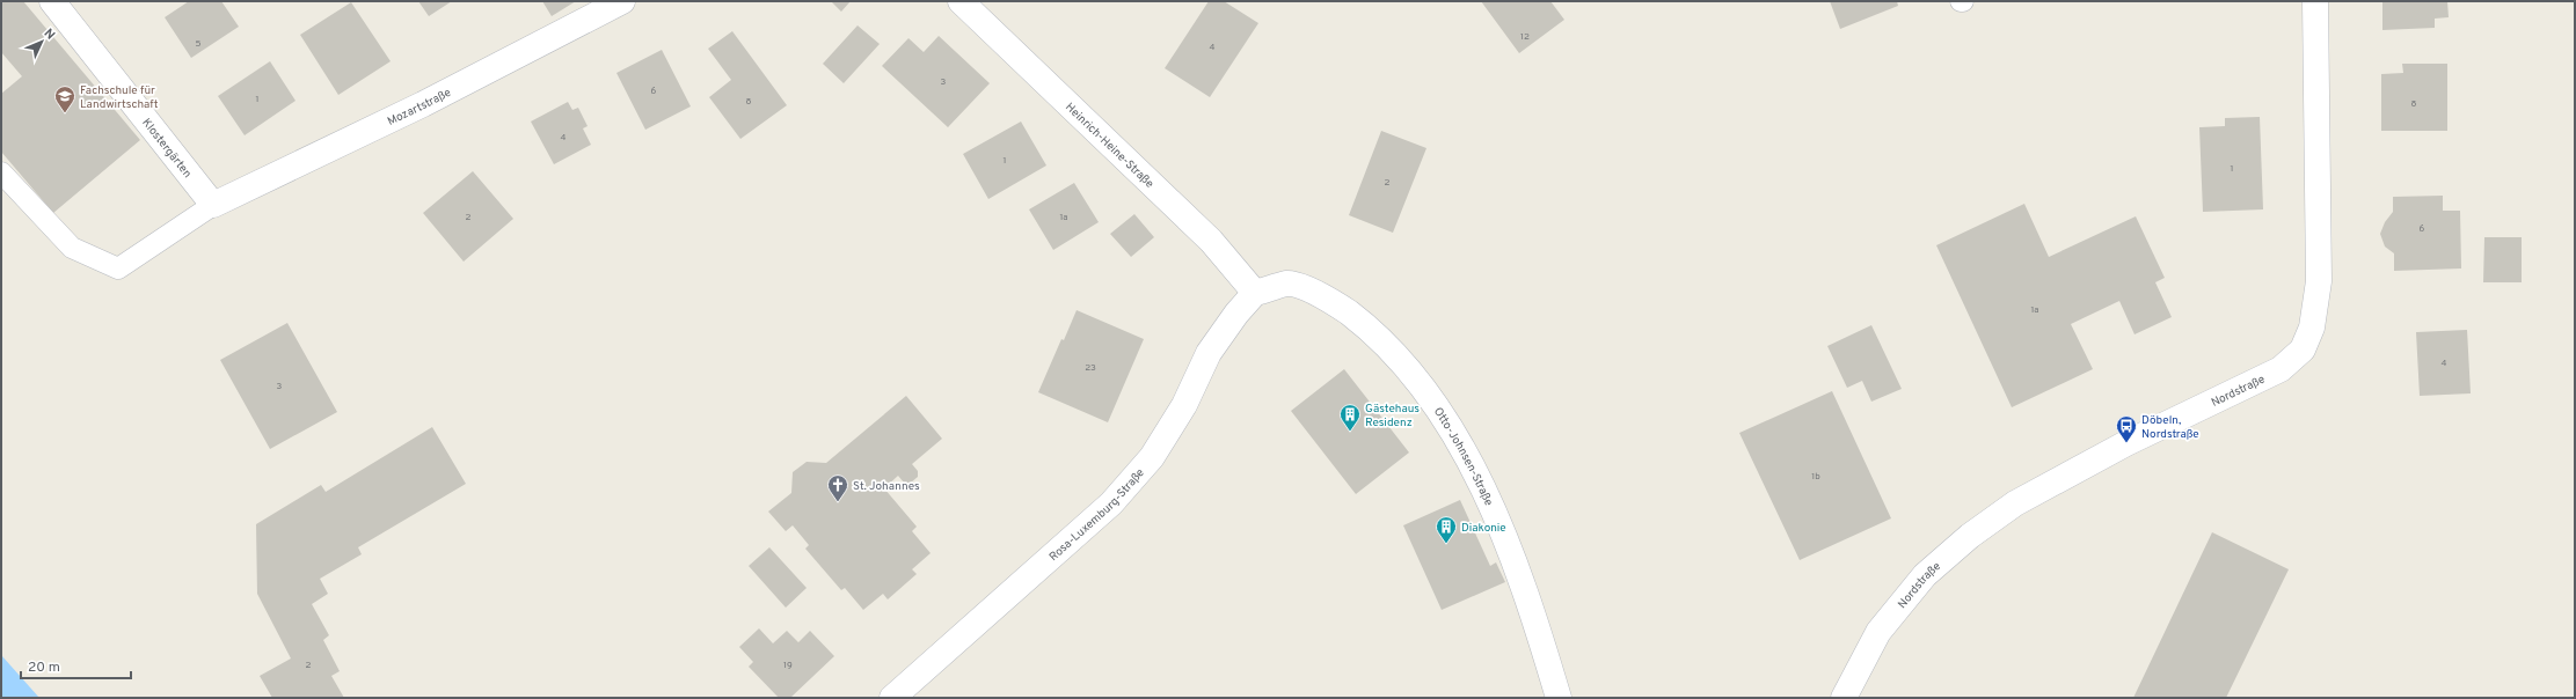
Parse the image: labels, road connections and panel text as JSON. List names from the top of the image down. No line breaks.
{"streets":{"street":["Mozartstraße","Heinrich-Heine-Straße","Klostergärten","Nordstraße","Otto-Johnsen-Straße","Rosa-Luxemburg-Straße"]},"crossings":[["Mozartstraße","Klostergärten"],["Heinrich-Heine-Straße","Otto-Johnsen-Straße"],["Heinrich-Heine-Straße","Rosa-Luxemburg-Straße"],["Otto-Johnsen-Straße","Rosa-Luxemburg-Straße"]],"places":{"school or university":["Fachschule für Landwirtschaft"],"building":["Gästehaus Residenz","Diakonie"],"bus stop":["Döbeln, Nordstraße"],"church":["St. Johannes"]},"house_numbers":["12","5","4","3","6","1","8","8","4","1","1","2","2","1a","6","1a","4","23","3","1b","2","19"],"scale_bar":"20 m","north":"top right"}
